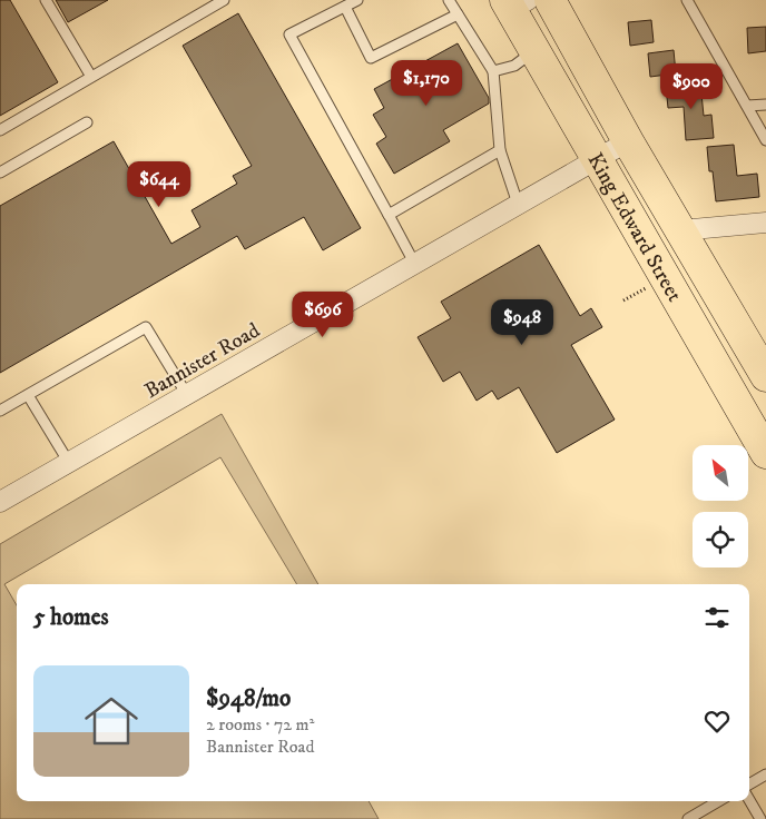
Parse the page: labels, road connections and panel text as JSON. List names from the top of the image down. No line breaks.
{"streets":{"main road":["King Edward Street"],"street":["Bannister Road"]},"crossings":[["King Edward Street","Bannister Road"]],"north":"top left","page":{"price":["$1,170","$900","$644","$696","$948"],"heading":"5 homes","list":[{"name":"$948/mo","note":"2 rooms · 72 m² · Bannister Road"}]}}
